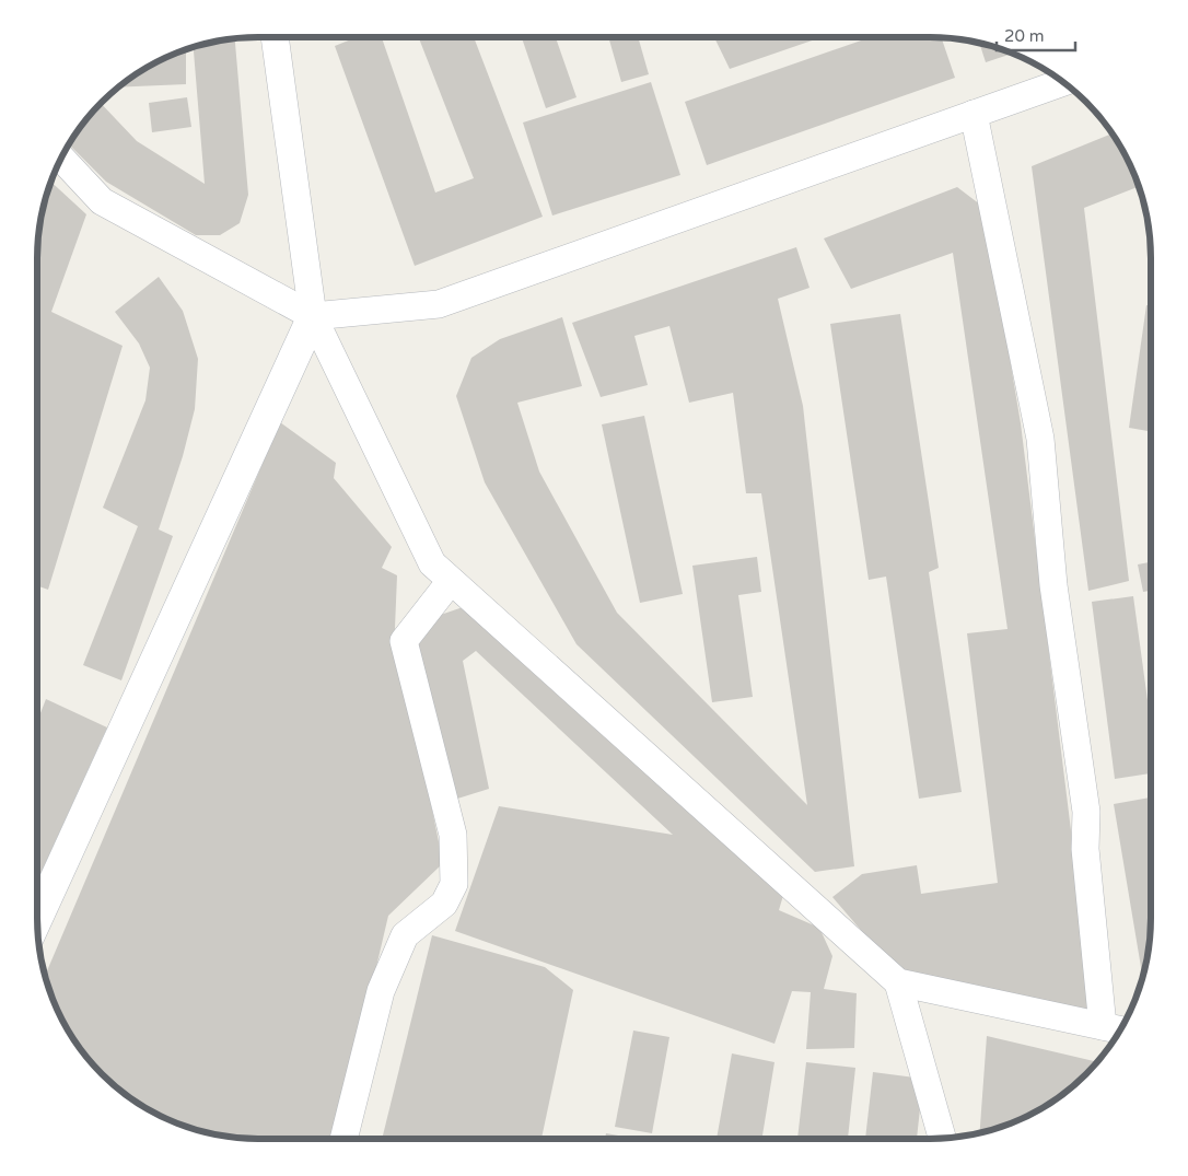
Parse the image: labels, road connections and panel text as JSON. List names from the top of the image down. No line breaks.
{"scale_bar":"20 m"}
